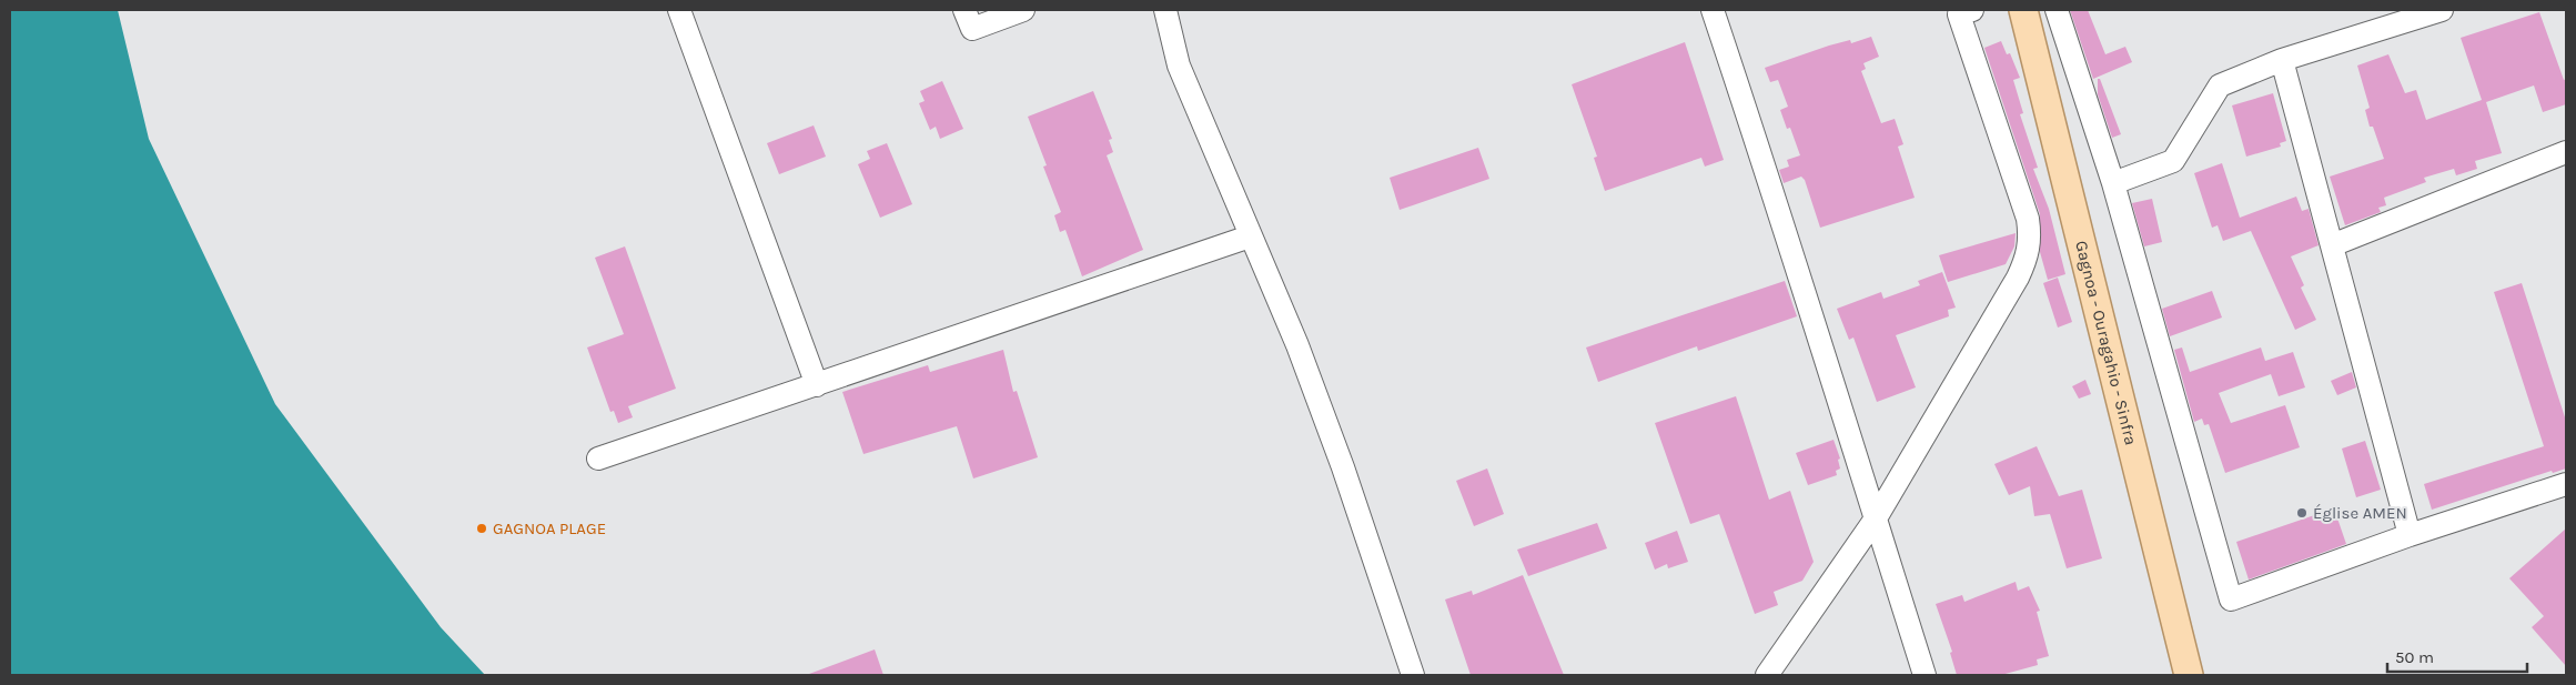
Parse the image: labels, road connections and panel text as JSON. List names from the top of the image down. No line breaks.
{"streets":{"main road":["Gagnoa - Ouragahio - Sinfra"]},"places":["Église AMEN","GAGNOA PLAGE"],"scale_bar":"50 m"}
